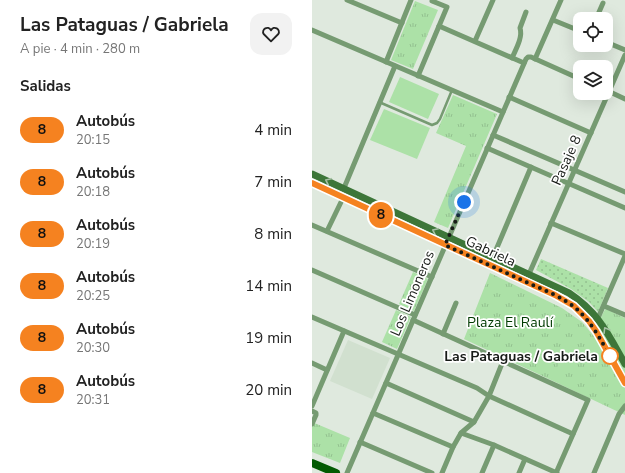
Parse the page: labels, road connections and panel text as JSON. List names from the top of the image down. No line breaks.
{"streets":{"street":["Pasaje 8","Gabriela","Los Limoneros"]},"crossings":[["Pasaje 8","Gabriela"],["Gabriela","Los Limoneros"]],"parks":["Plaza El Raulí"],"places":["Las Pataguas / Gabriela"],"lines":["bus line 8"],"page":{"heading":[["Las Pataguas / Gabriela","A pie · 4 min · 280 m"],"Salidas"],"on_map":"8","list":[{"mark":"8","name":"Autobús","note":"20:15","value":"4 min"},{"mark":"8","name":"Autobús","note":"20:18","value":"7 min"},{"mark":"8","name":"Autobús","note":"20:19","value":"8 min"},{"mark":"8","name":"Autobús","note":"20:25","value":"14 min"},{"mark":"8","name":"Autobús","note":"20:30","value":"19 min"},{"mark":"8","name":"Autobús","note":"20:31","value":"20 min"}]}}
